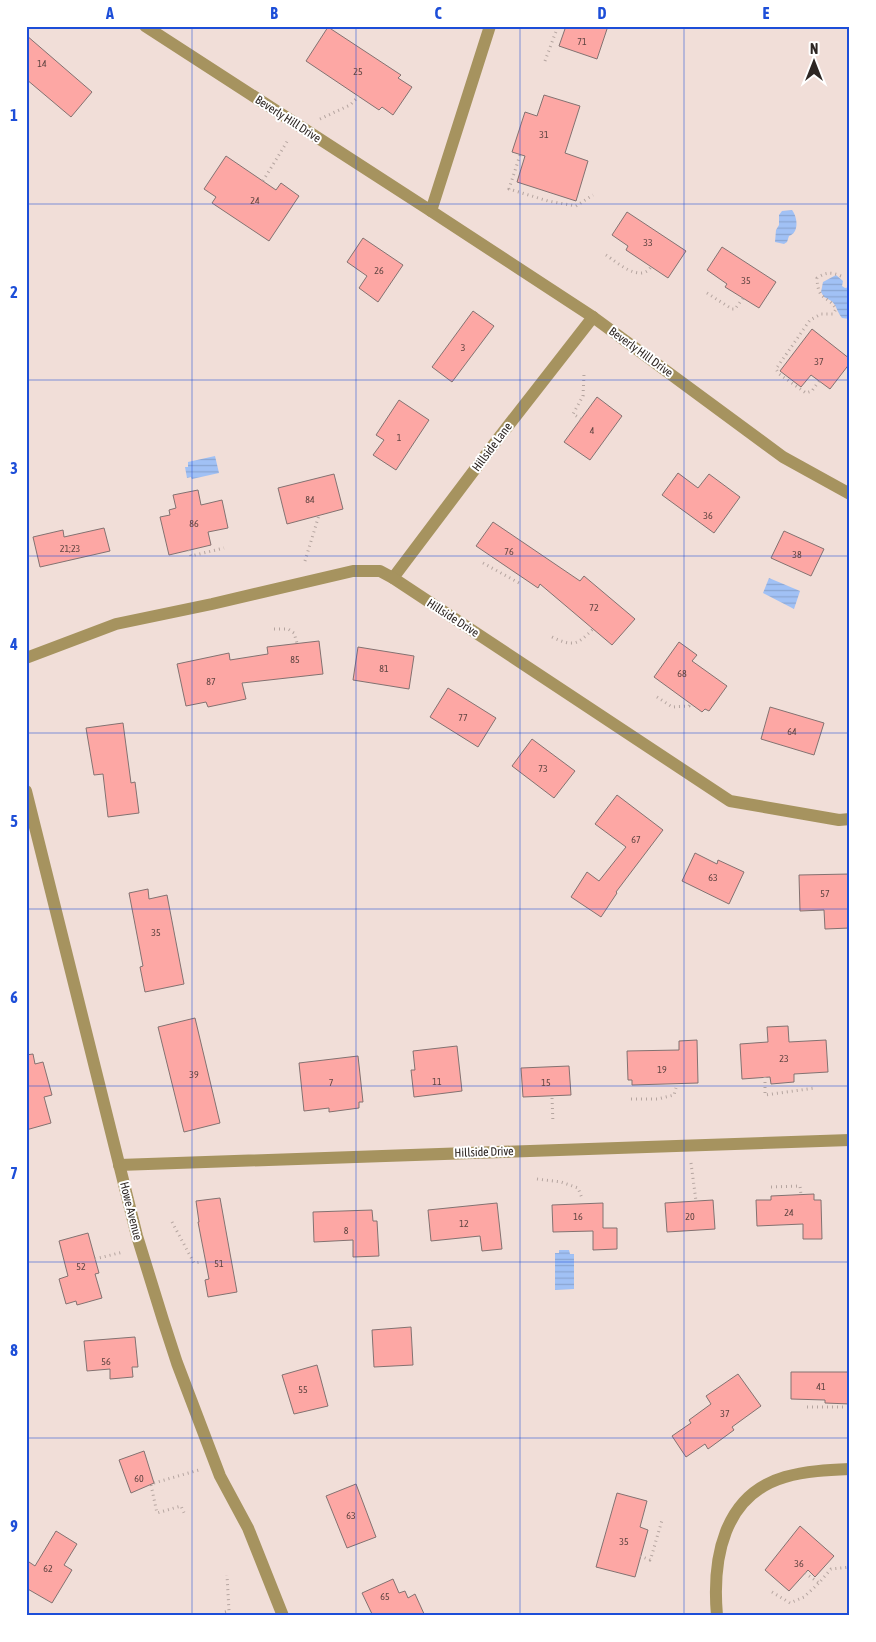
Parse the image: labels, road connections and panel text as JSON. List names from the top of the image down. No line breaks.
{"streets":{"street":["Beverly Hill Drive","Hillside Lane","Hillside Drive","Howe Avenue"]},"crossings":[["Beverly Hill Drive","Hillside Lane"],["Hillside Lane","Hillside Drive"],["Hillside Drive","Howe Avenue"]],"house_numbers":["71","14","25","31","24","33","26","35","3","37","4","1","84","36","86","21;23","76","38","72","85","81","68","87","77","64","73","67","63","57","35","23","19","39","11","7","15","24","16","20","12","8","51","52","56","41","55","37","60","63","35","36","62","65"],"north":"top","grid":{"columns":["A","B","C","D","E"],"rows":["1","2","3","4","5","6","7","8","9"]}}
